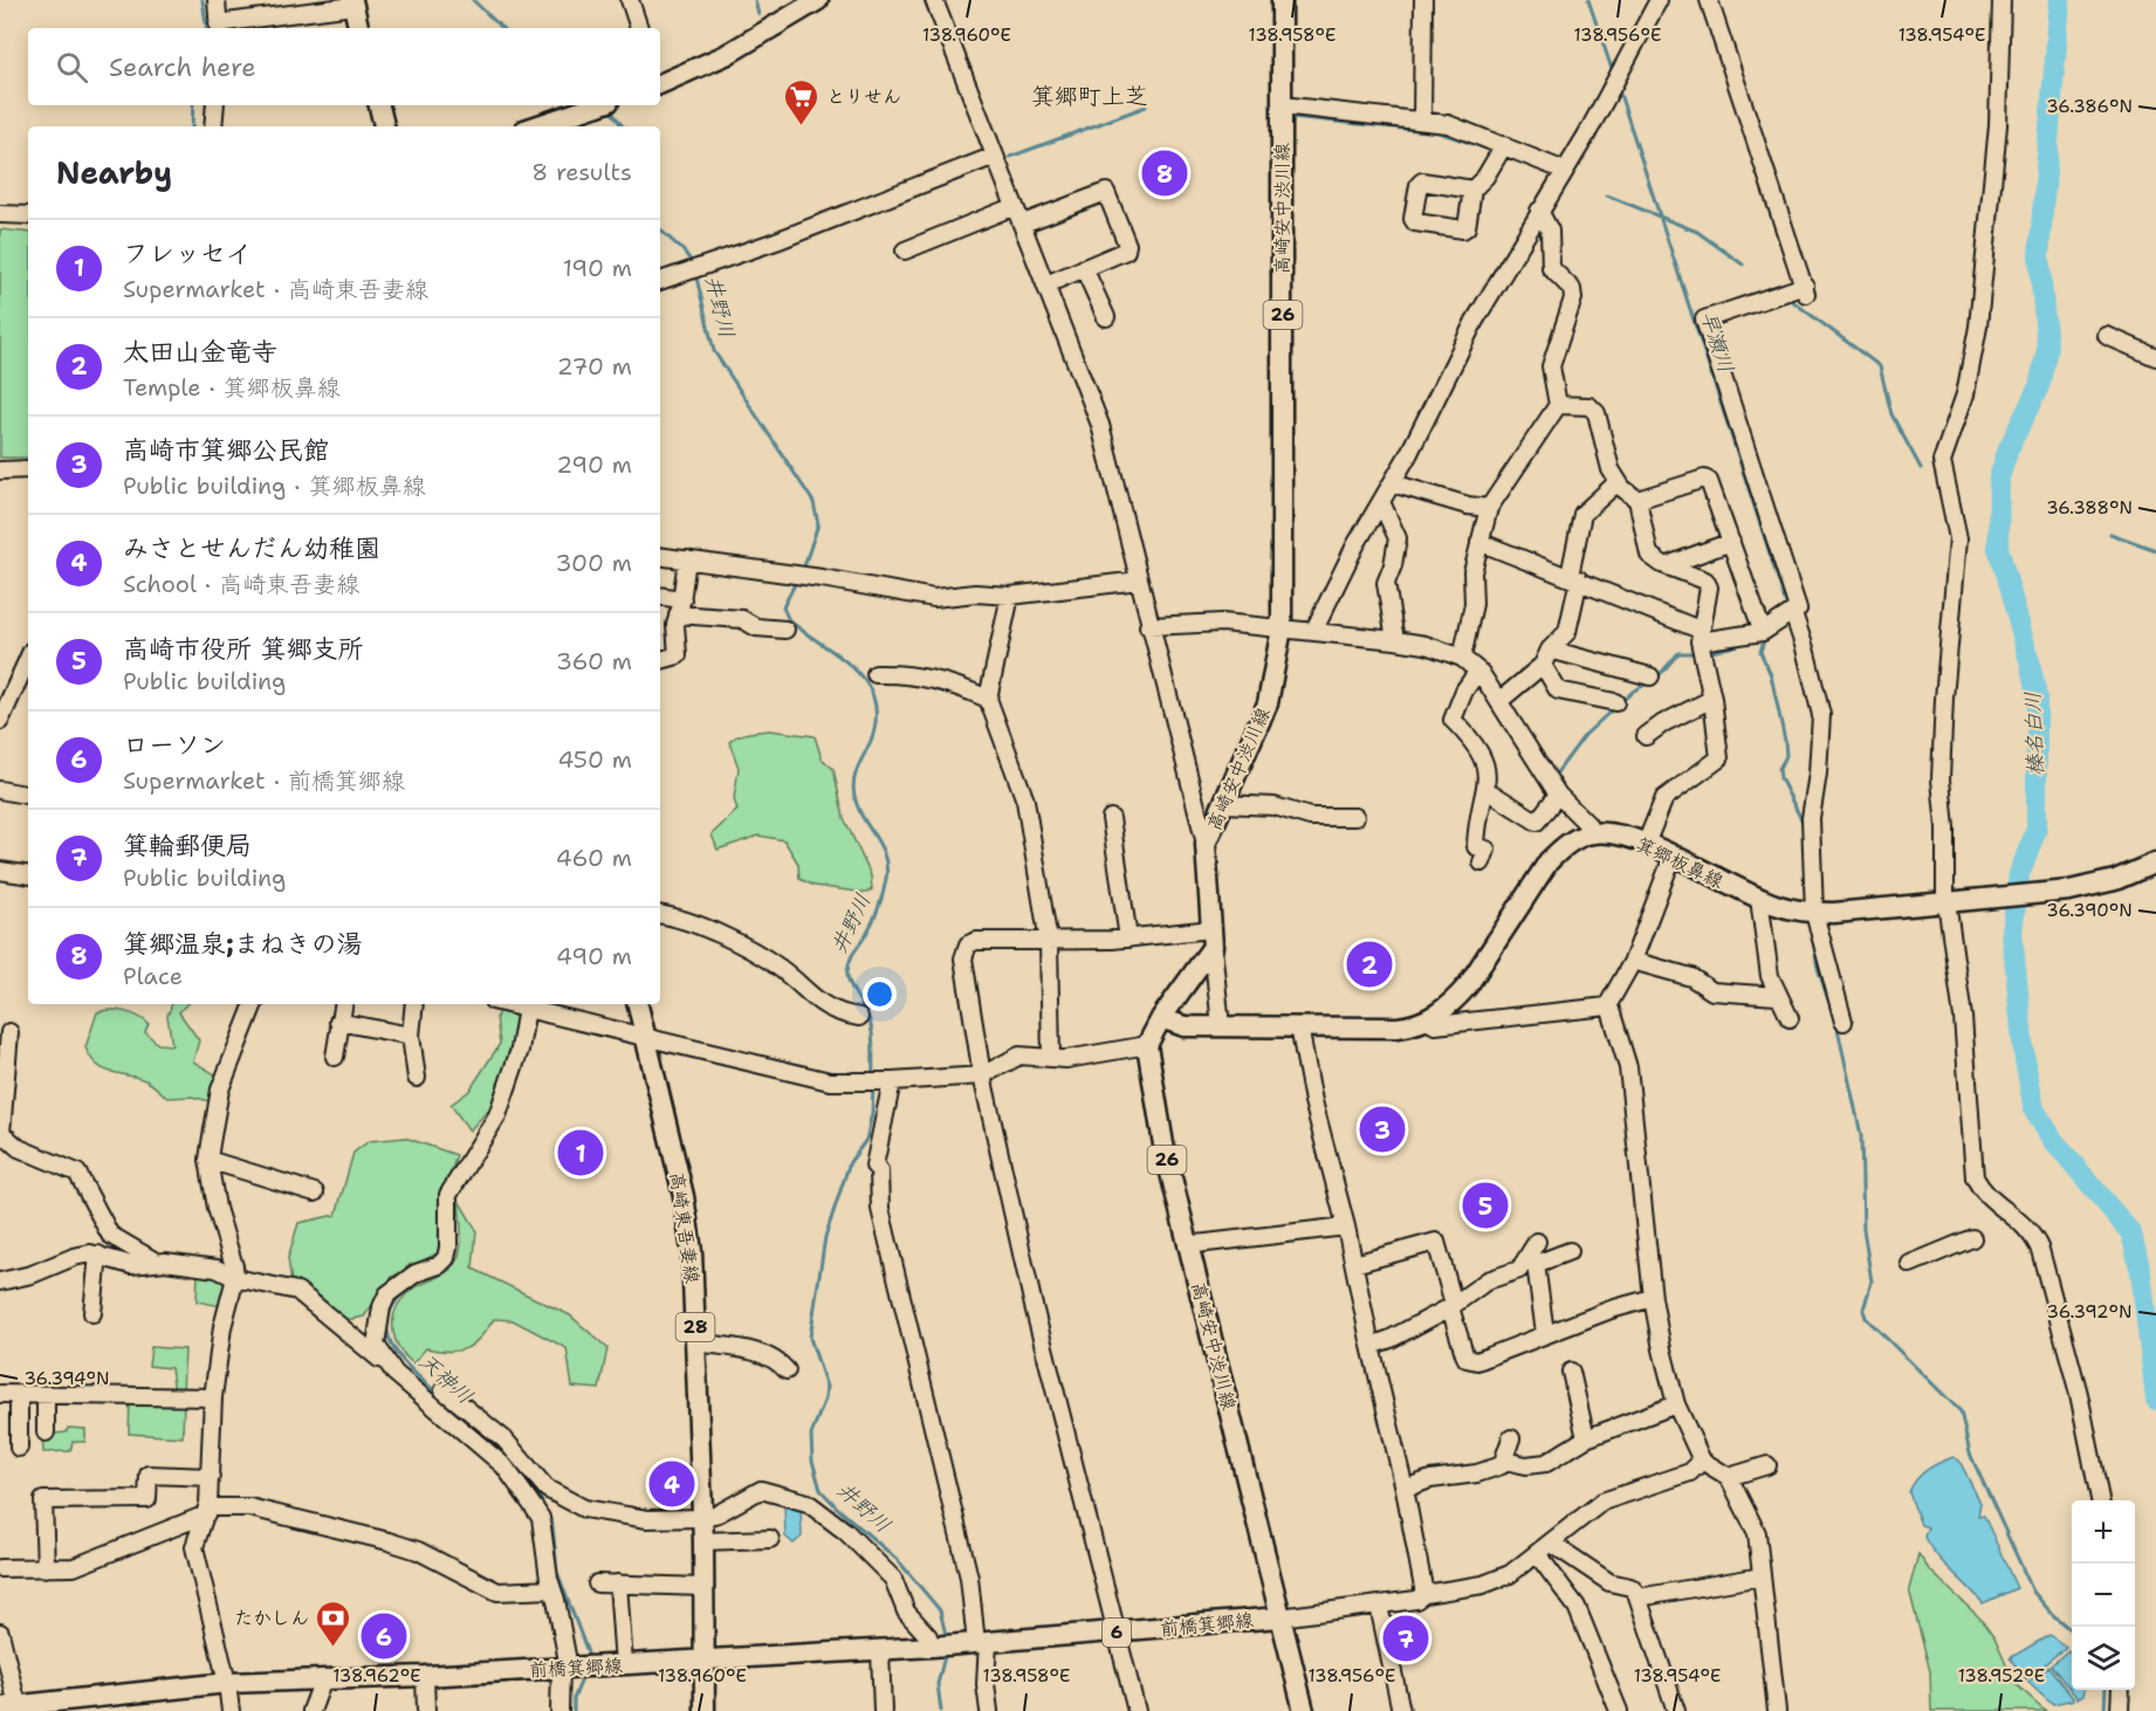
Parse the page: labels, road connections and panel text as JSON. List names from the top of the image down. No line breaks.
{"streets":{"main road":["高崎安中渋川線","26","箕郷板鼻線","高崎東吾妻線","28","前橋箕郷線","6"]},"crossings":[["高崎安中渋川線","前橋箕郷線"],["高崎東吾妻線","前橋箕郷線"]],"districts":["箕郷町上芝"],"water":["井野川","早瀬川","榛名白川","天神川"],"places":{"supermarket":["とりせん"],"bank":["たかしん"]},"page":{"search":"Search here","heading":["Nearby","8 results"],"pins":["8","2","3","1","5","4","6","7"],"list":[{"mark":"1","name":"フレッセイ","note":"Supermarket · 高崎東吾妻線","value":"190 m"},{"mark":"2","name":"太田山金竜寺","note":"Temple · 箕郷板鼻線","value":"270 m"},{"mark":"3","name":"高崎市箕郷公民館","note":"Public building · 箕郷板鼻線","value":"290 m"},{"mark":"4","name":"みさとせんだん幼稚園","note":"School · 高崎東吾妻線","value":"300 m"},{"mark":"5","name":"高崎市役所 箕郷支所","note":"Public building","value":"360 m"},{"mark":"6","name":"ローソン","note":"Supermarket · 前橋箕郷線","value":"450 m"},{"mark":"7","name":"箕輪郵便局","note":"Public building","value":"460 m"},{"mark":"8","name":"箕郷温泉;まねきの湯","note":"Place","value":"490 m"}],"map_buttons":["+","−"]},"coordinates":["138.960°E","138.958°E","138.956°E","138.954°E","36.386°N","36.388°N","36.390°N","36.392°N","36.394°N","138.962°E","138.952°E"]}
